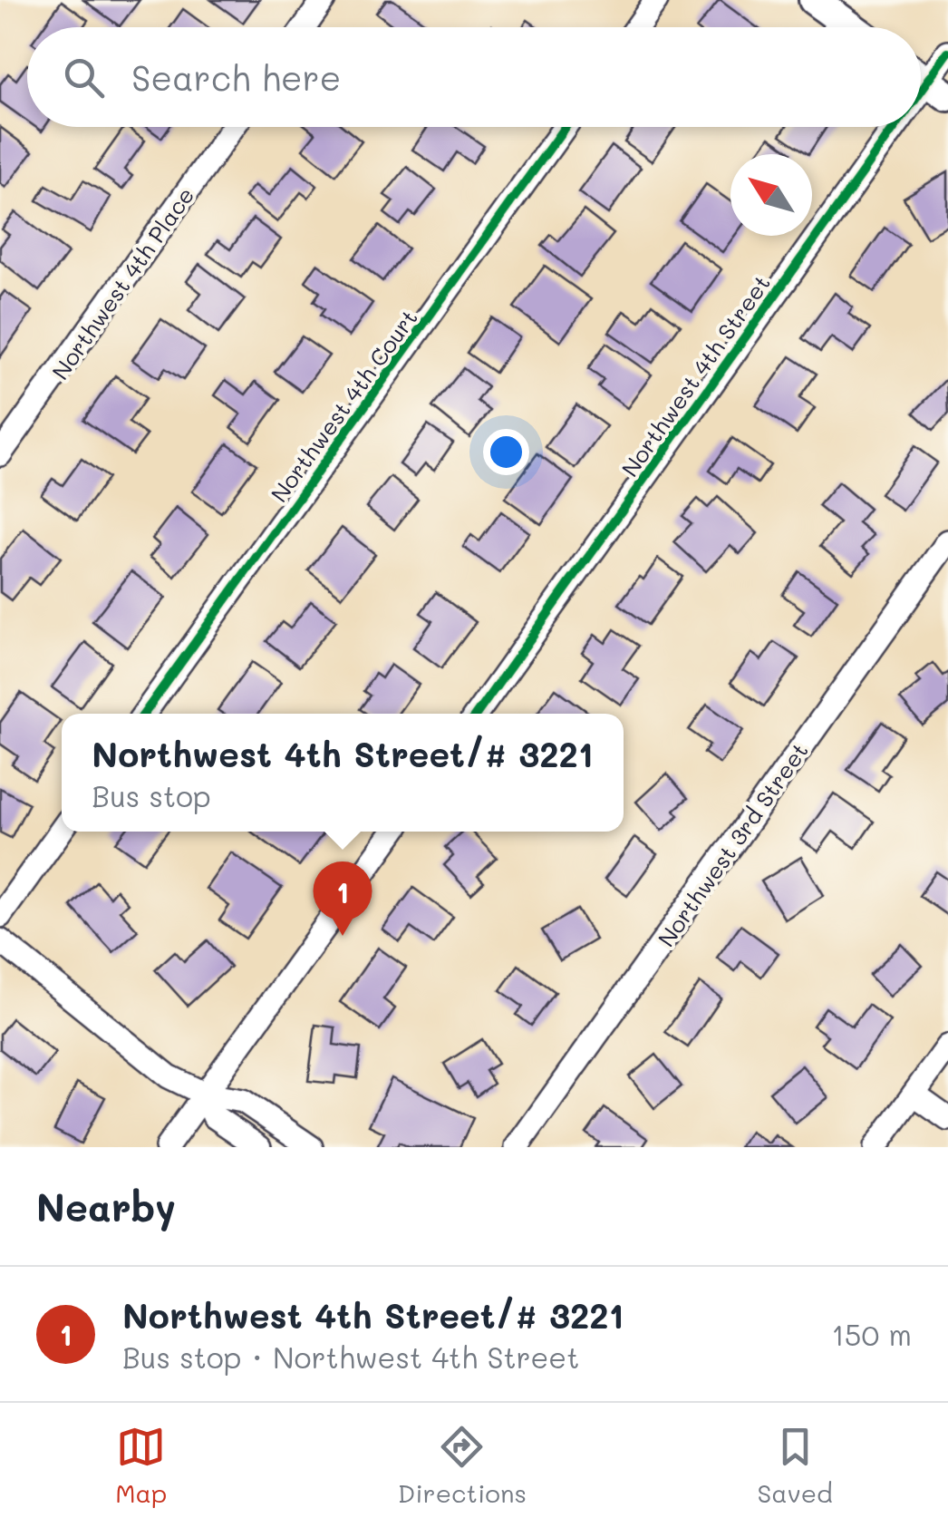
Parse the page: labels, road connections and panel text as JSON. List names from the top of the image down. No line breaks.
{"streets":{"street":["Northwest 4th Place","Northwest 4th Street","Northwest 4th Court","Northwest 3rd Street"]},"north":"top left","page":{"search":"Search here","popup":["Northwest 4th Street/# 3221","Bus stop"],"pins":"1","heading":"Nearby","list":[{"mark":"1","name":"Northwest 4th Street/# 3221","note":"Bus stop · Northwest 4th Street","value":"150 m"}],"nav":["Map","Directions","Saved"]}}
